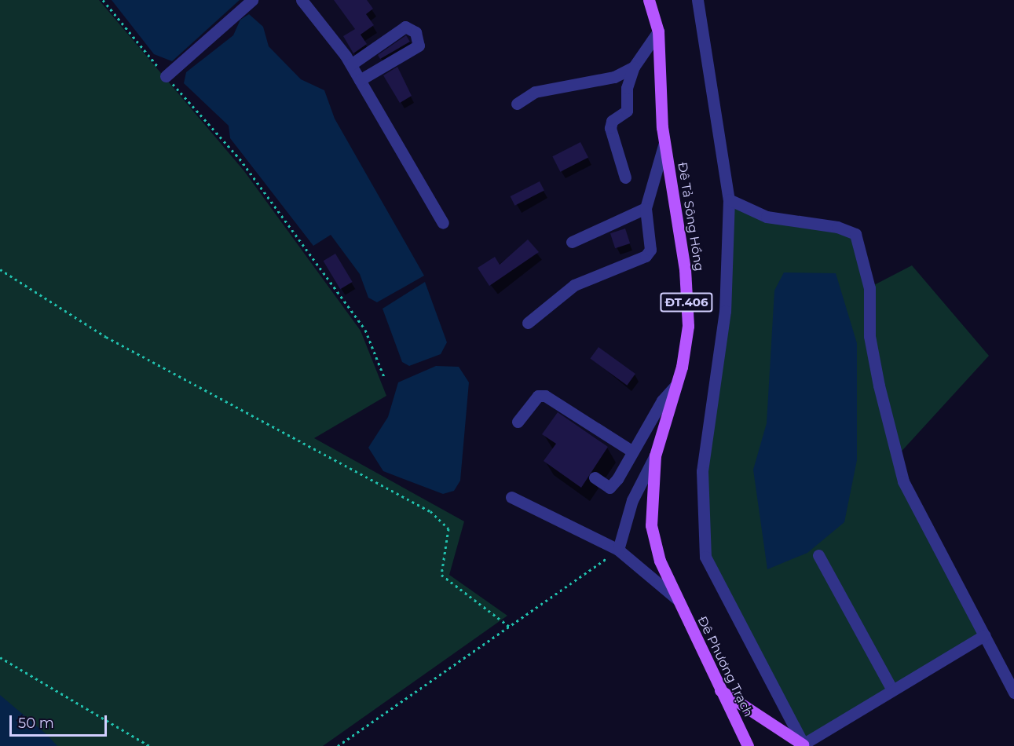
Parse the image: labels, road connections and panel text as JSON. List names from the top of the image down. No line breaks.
{"streets":{"main road":["Đê Tả Sông Hồng","ĐT.406","Đê Phương Trạch"]},"crossings":[["Đê Tả Sông Hồng","Đê Phương Trạch"]],"scale_bar":"50 m"}
